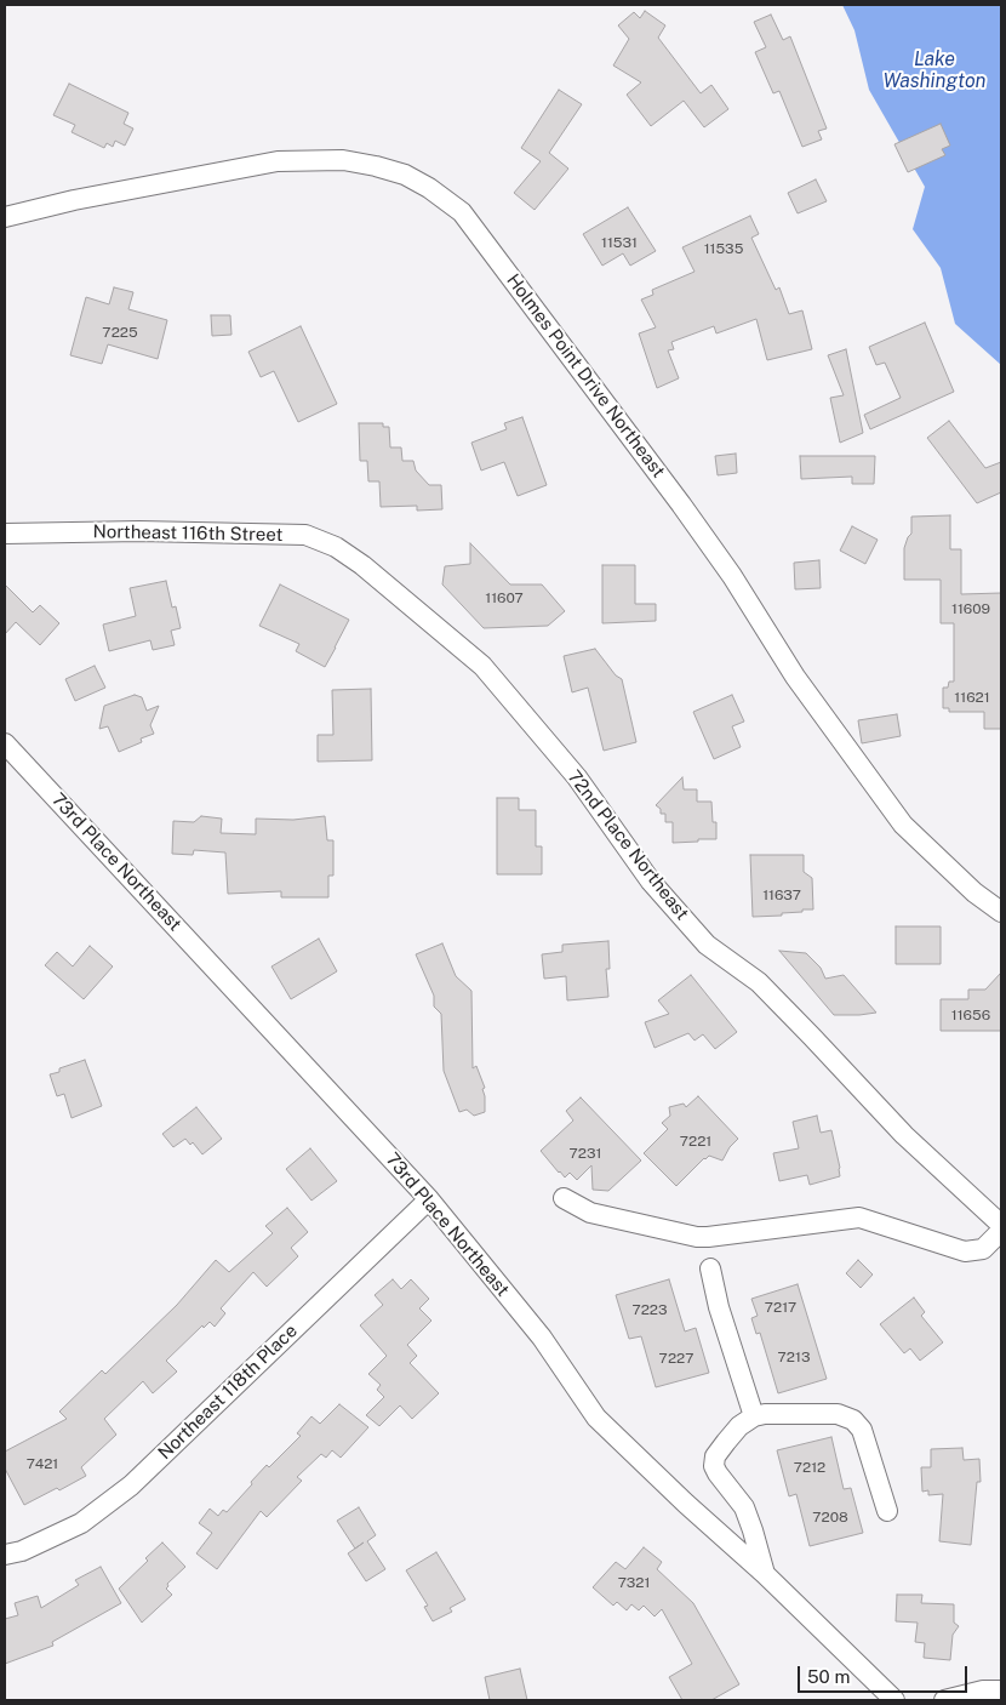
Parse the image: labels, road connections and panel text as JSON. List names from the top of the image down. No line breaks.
{"streets":{"street":["Holmes Point Drive Northeast","Northeast 116th Street","72nd Place Northeast","73rd Place Northeast","Northeast 118th Place"]},"crossings":[["Northeast 116th Street","72nd Place Northeast"],["73rd Place Northeast","Northeast 118th Place"]],"water":["Lake Washington"],"house_numbers":["11531","11535","7225","11607","11609","11621","11637","11656","7221","7231","7217","7223","7213","7227","7421","7212","7208","7321"],"scale_bar":"50 m"}
